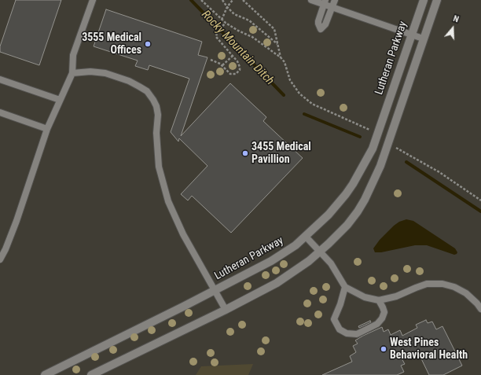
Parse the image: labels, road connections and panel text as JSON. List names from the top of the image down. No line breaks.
{"streets":{"street":["Lutheran Parkway"]},"water":["Rocky Mountain Ditch"],"places":["3555 Medical Offices","3455 Medical Pavillion","West Pines Behavioral Health"],"north":"top"}
